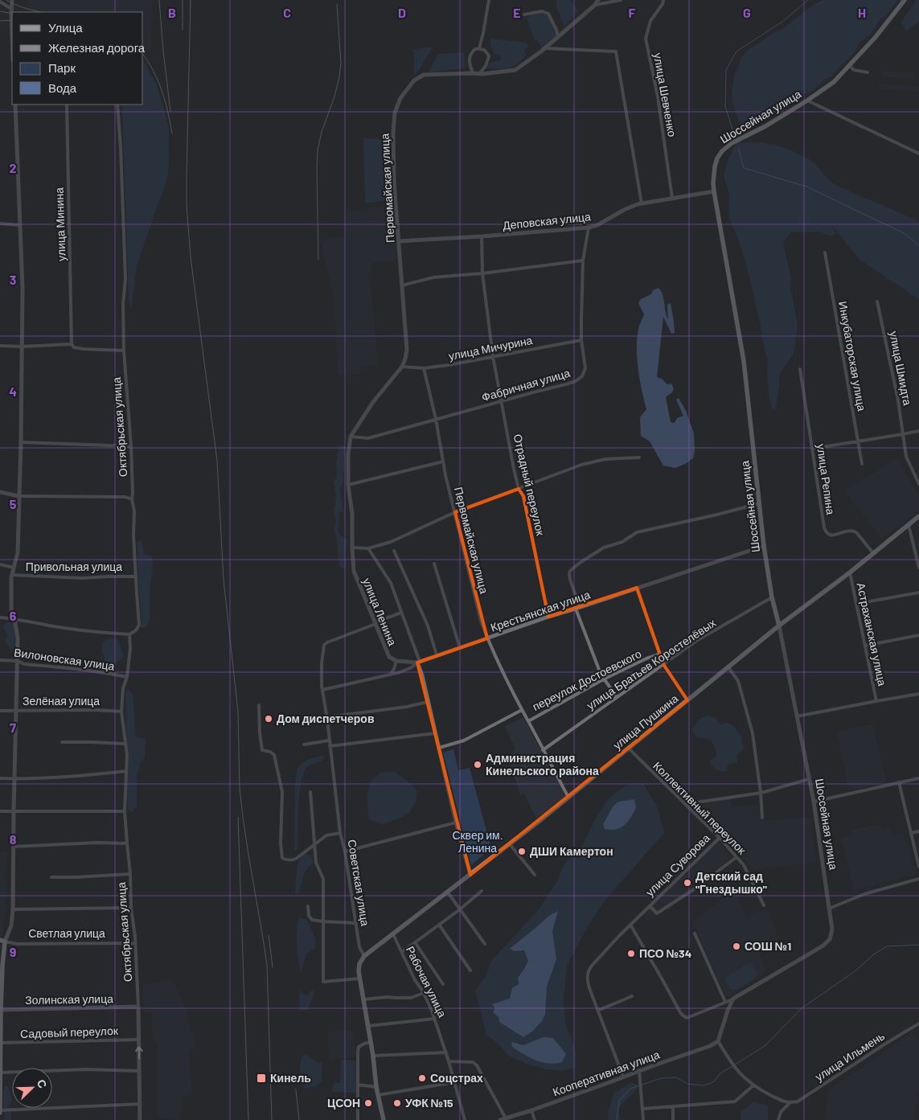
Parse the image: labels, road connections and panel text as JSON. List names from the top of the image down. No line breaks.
{"streets":{"main road":["Шоссейная улица","улица Пушкина"],"street":["улица Шевченко","Первомайская улица","Деповская улица","улица Минина","улица Мичурина","Инкубаторская улица","улица Шмидта","Фабричная улица","Октябрьская улица","улица Репина","Отрадный переулок","Привольная улица","Крестьянская улица","улица Ленина","Астраханская улица","Вилоновская улица","улица Братьев Коростелёвых","переулок Достоевского","Зелёная улица","Коллективный переулок","улица Суворова","Советская улица","Светлая улица","Рабочая улица","Золинская улица","Садовый переулок","улица Ильмень","Кооперативная улица"]},"crossings":[["улица Шевченко","Деповская улица"],["Шоссейная улица","Деповская улица"],["Шоссейная улица","Крестьянская улица"],["Шоссейная улица","улица Братьев Коростелёвых"],["Шоссейная улица","улица Пушкина"],["Первомайская улица","Деповская улица"],["Первомайская улица","улица Мичурина"],["Первомайская улица","Фабричная улица"],["Первомайская улица","Крестьянская улица"],["Первомайская улица","улица Ленина"],["Первомайская улица","улица Братьев Коростелёвых"],["Первомайская улица","переулок Достоевского"],["Первомайская улица","улица Пушкина"],["Деповская улица","Фабричная улица"],["Деповская улица","Отрадный переулок"],["улица Мичурина","Фабричная улица"],["улица Мичурина","Отрадный переулок"],["улица Мичурина","улица Ленина"],["Фабричная улица","Отрадный переулок"],["Фабричная улица","улица Ленина"],["Октябрьская улица","Привольная улица"],["Октябрьская улица","Вилоновская улица"],["Октябрьская улица","Зелёная улица"],["Октябрьская улица","Светлая улица"],["Октябрьская улица","Золинская улица"],["Октябрьская улица","Садовый переулок"],["улица Репина","улица Пушкина"],["Отрадный переулок","Крестьянская улица"],["Крестьянская улица","улица Ленина"],["Крестьянская улица","Советская улица"],["улица Ленина","Советская улица"],["Астраханская улица","улица Пушкина"],["улица Братьев Коростелёвых","переулок Достоевского"],["улица Пушкина","Коллективный переулок"],["улица Пушкина","Советская улица"],["улица Пушкина","Рабочая улица"],["Коллективный переулок","улица Суворова"],["улица Суворова","Кооперативная улица"]],"parks":["Сквер им. Ленина"],"places":{"other":["Дом диспетчеров","Администрация Кинельского района","ДШИ Камертон","Детский сад \"Гнездышко\"","СОШ №1","ПСО №34","Соцстрах","ЦСОН","УФК №15"],"transit":["Кинель"]},"legend":["Улица","Железная дорога","Парк","Вода"],"north":"top right","grid":{"columns":["B","C","D","E","F","G","H"],"rows":["2","3","4","5","6","7","8","9"]}}
